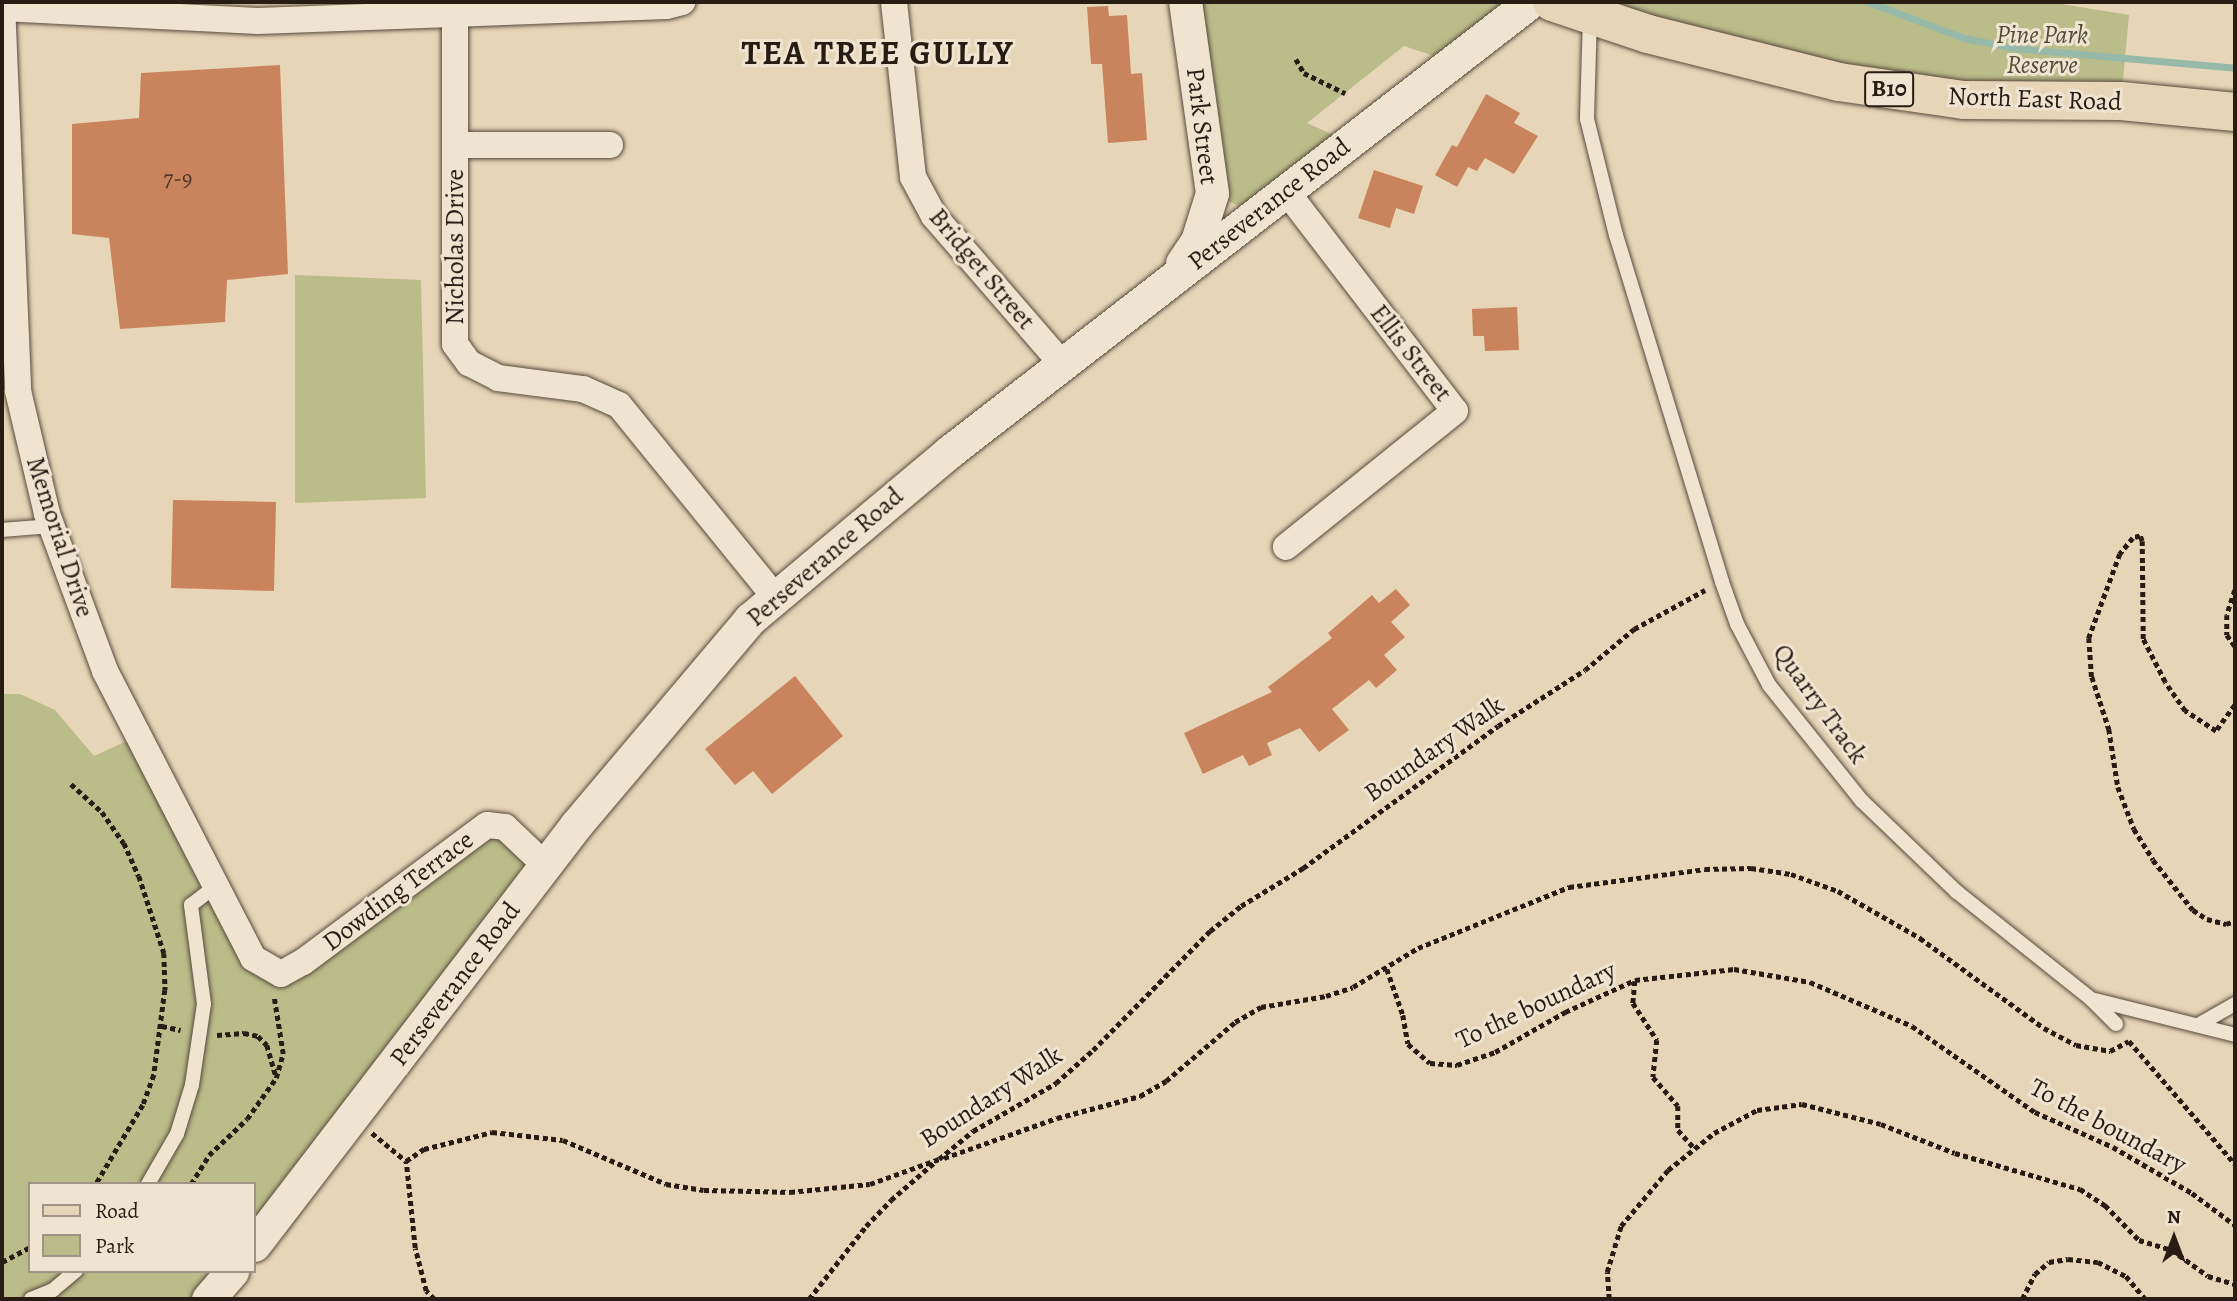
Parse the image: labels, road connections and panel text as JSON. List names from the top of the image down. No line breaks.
{"streets":{"main road":["B10","North East Road"],"street":["Park Street","Perseverance Road","Nicholas Drive","Bridget Street","Ellis Street","Memorial Drive","Dowding Terrace"],"lane":["Quarry Track"],"path":["Boundary Walk","To the boundary"]},"crossings":[["North East Road","Quarry Track"],["Park Street","Perseverance Road"],["Perseverance Road","Nicholas Drive"],["Perseverance Road","Bridget Street"],["Perseverance Road","Ellis Street"],["Perseverance Road","Dowding Terrace"],["Memorial Drive","Dowding Terrace"],["Quarry Track","Boundary Walk"]],"districts":["TEA TREE GULLY"],"parks":["Pine Park Reserve"],"house_numbers":["7-9"],"legend":["Road","Park"],"north":"top"}
